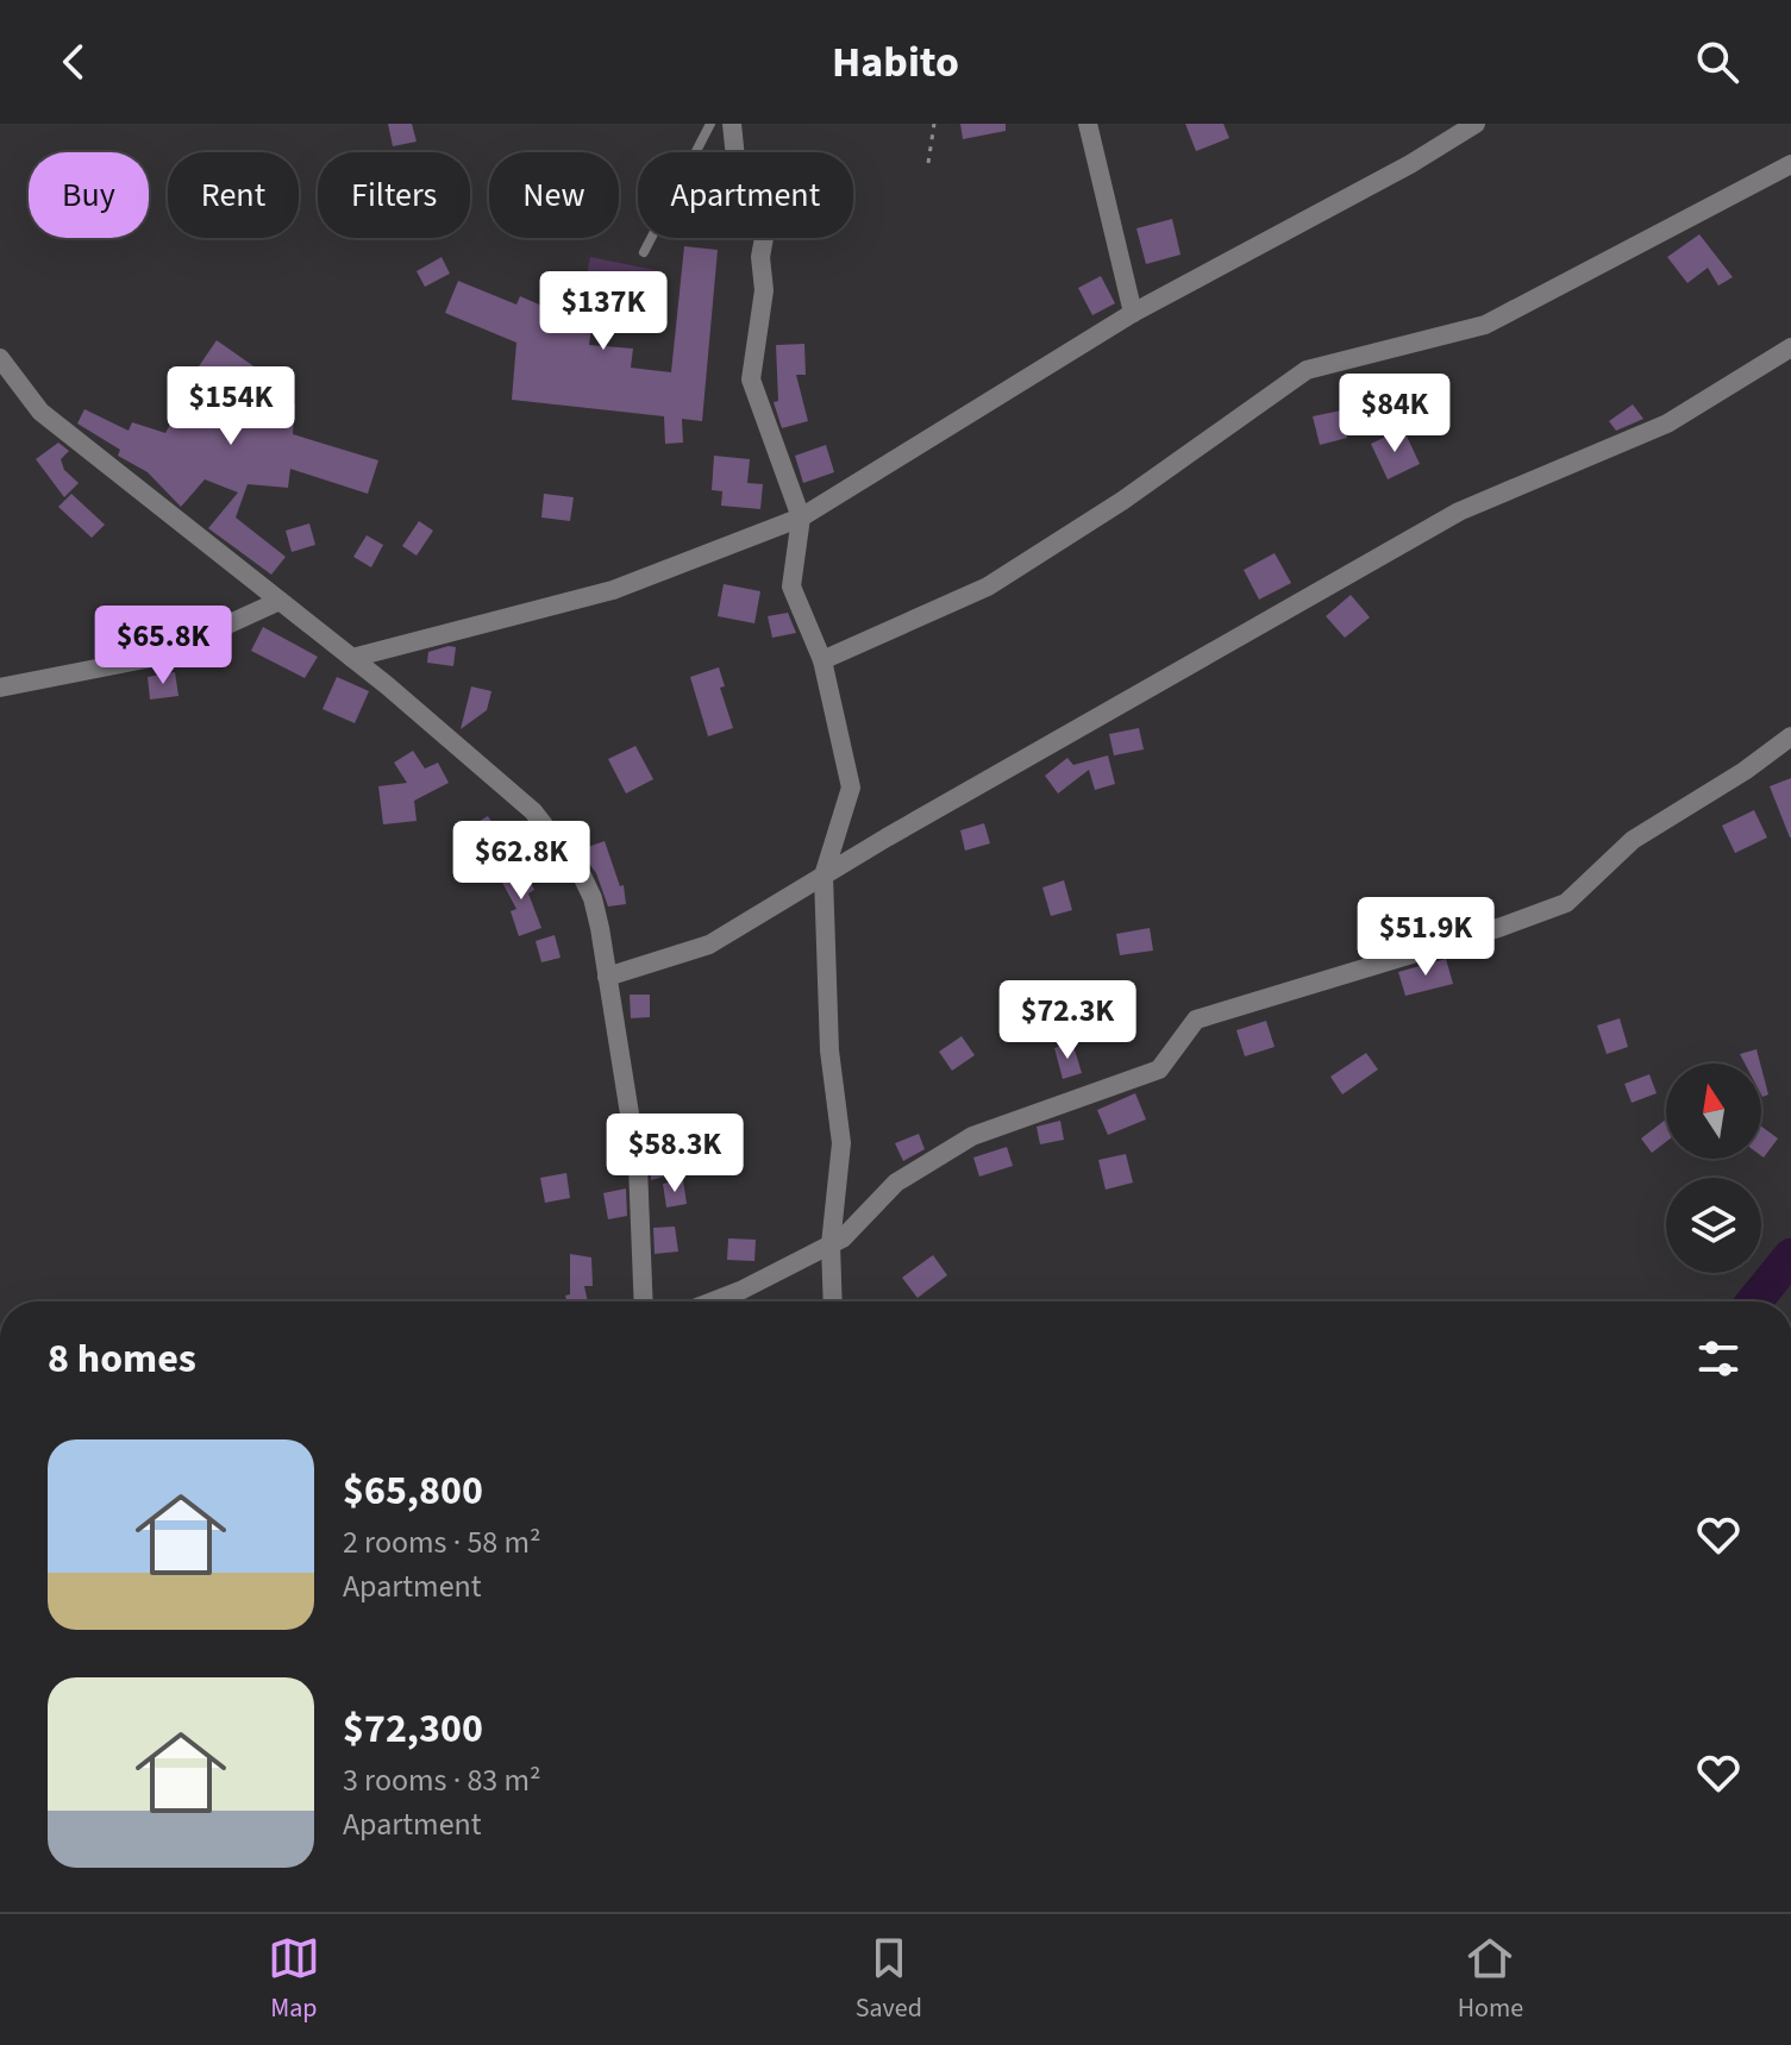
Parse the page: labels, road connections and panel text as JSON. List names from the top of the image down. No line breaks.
{"north":"top","page":{"header":"Habito","chip":["Buy","Rent","Filters","New","Apartment"],"price":["$137K","$154K","$84K","$65.8K","$62.8K","$51.9K","$72.3K","$58.3K"],"heading":"8 homes","list":[{"name":"$65,800","note":"2 rooms · 58 m² · Apartment"},{"name":"$72,300","note":"3 rooms · 83 m² · Apartment"}],"tabs":["Map","Saved","Home"]}}
